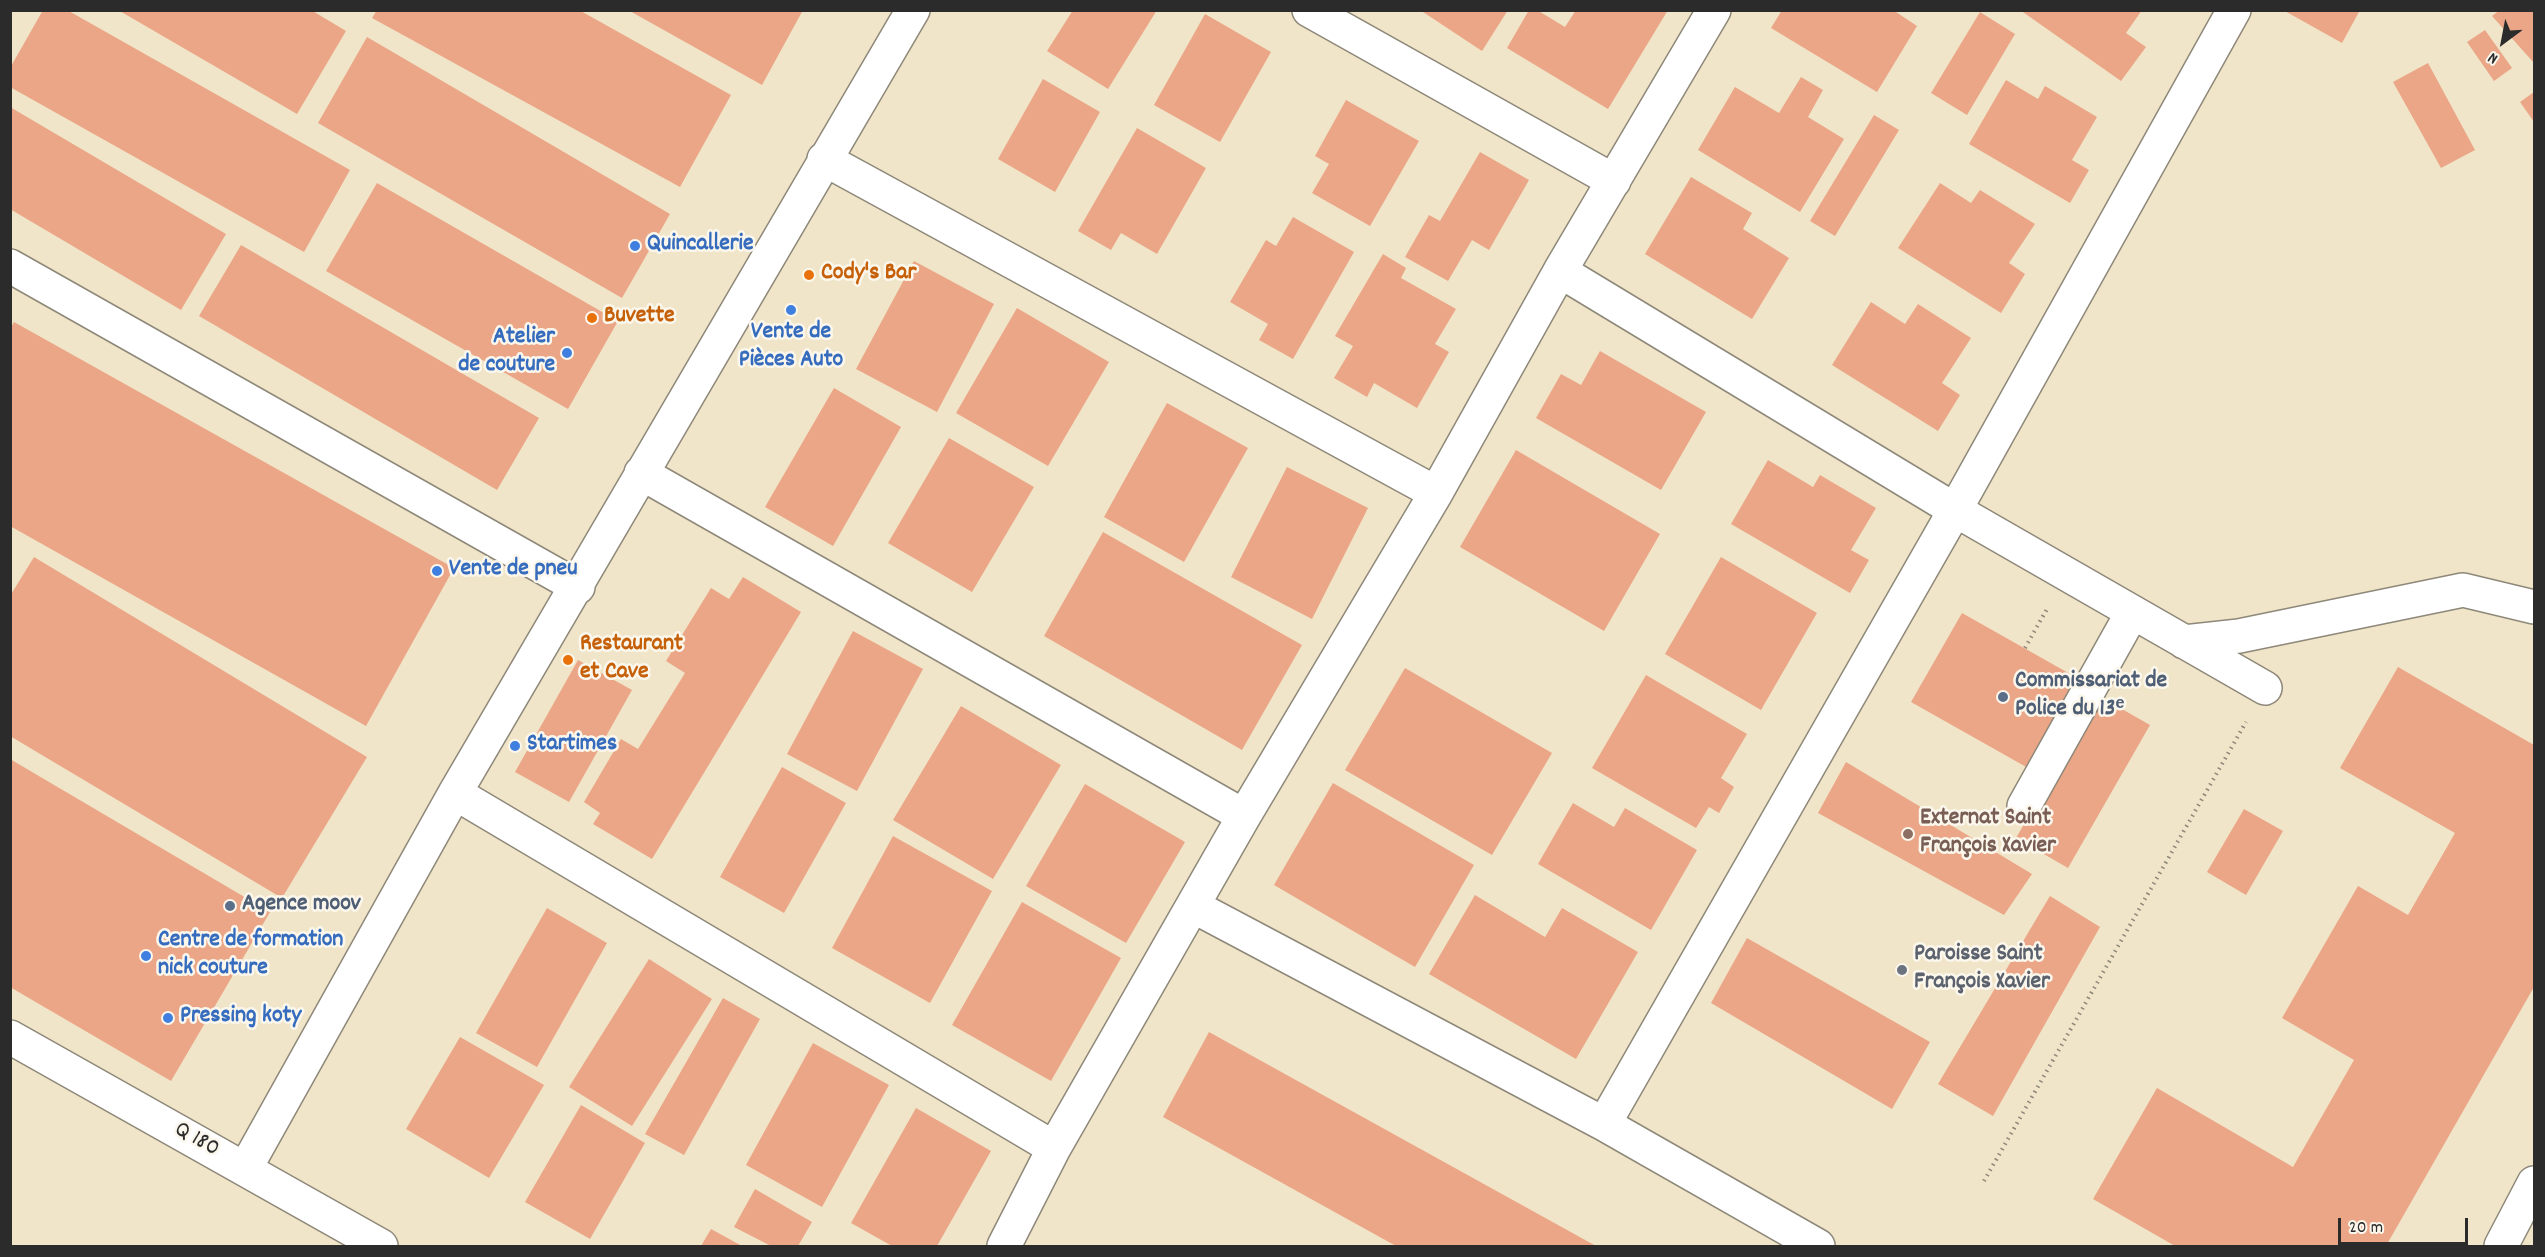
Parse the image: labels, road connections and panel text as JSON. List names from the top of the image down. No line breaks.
{"streets":{"street":["Q 180"]},"places":["Quincallerie","Cody's Bar","Vente de Pièces Auto","Buvette","Atelier de couture","Vente de pneu","Restaurant et Cave","Commissariat de Police du 13ᵉ","Startimes","Externat Saint François Xavier","Agence moov","Centre de formation nick couture","Paroisse Saint François Xavier","Pressing koty"],"scale_bar":"20 m","north":"bottom left"}
